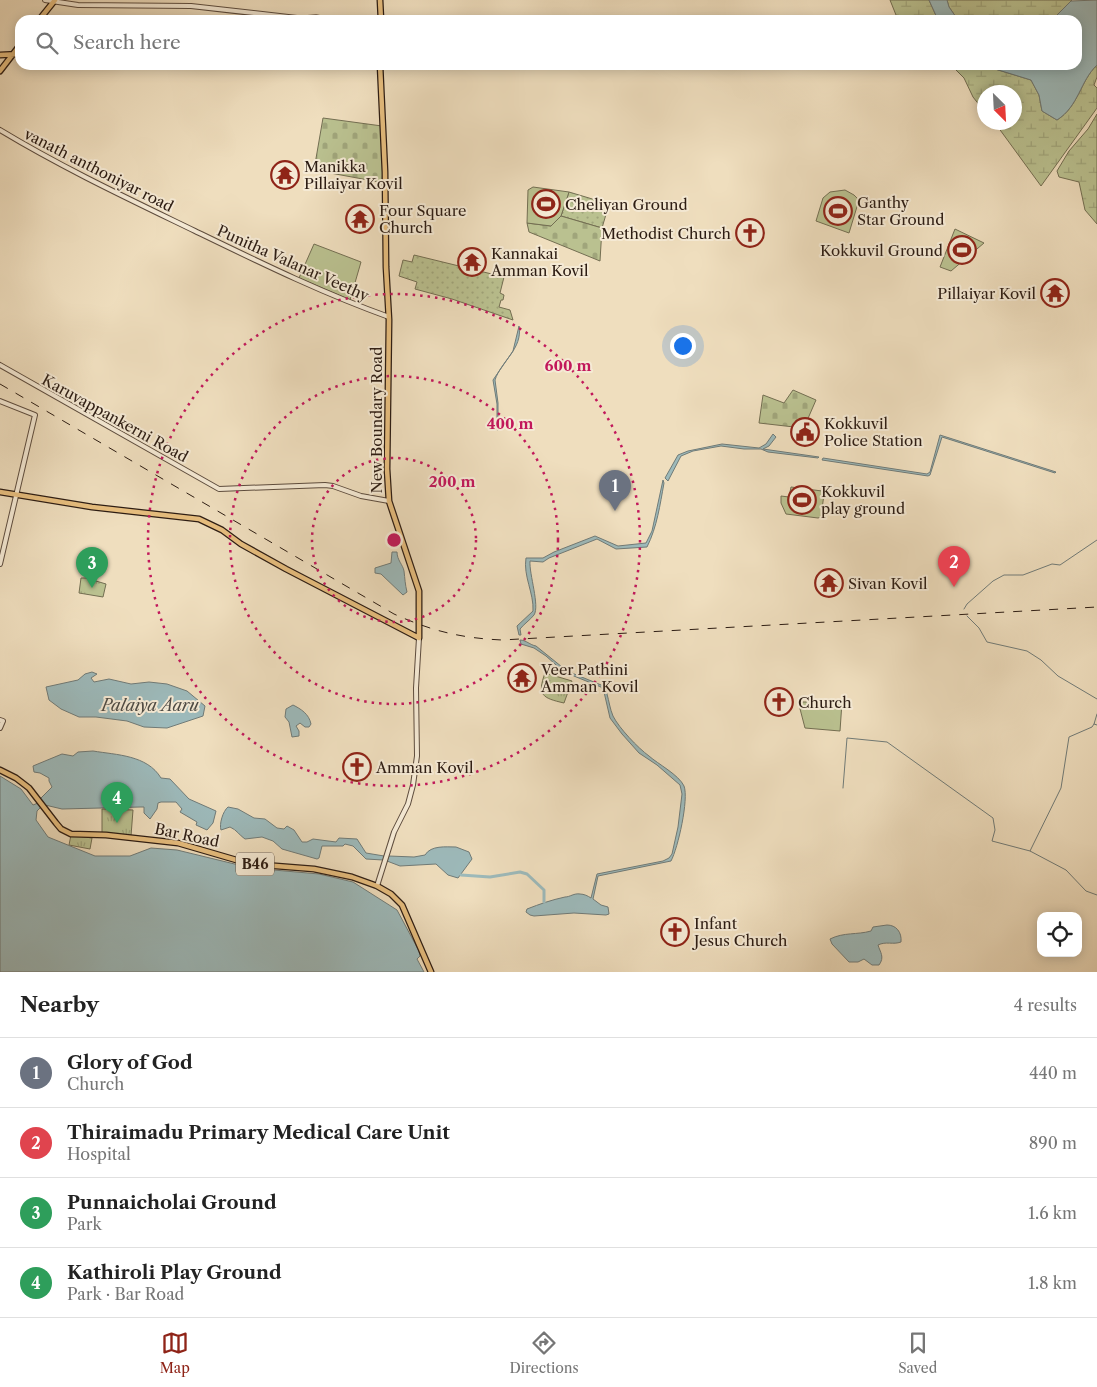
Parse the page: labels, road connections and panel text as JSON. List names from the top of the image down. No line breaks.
{"streets":{"main road":["New Boundary Road","Bar Road","B46"],"street":["vanath anthoniyar road","Punitha Valanar Veethy","Karuvappankerni Road"]},"crossings":[["vanath anthoniyar road","Punitha Valanar Veethy"],["Punitha Valanar Veethy","New Boundary Road"],["Karuvappankerni Road","New Boundary Road"],["New Boundary Road","Bar Road"]],"water":["Palaiya Aaru"],"places":{"temple":["Manikka Pillaiyar Kovil","Four Square Church","Kannakai Amman Kovil","Pillaiyar Kovil","Sivan Kovil","Veer Pathini Amman Kovil"],"sports":["Cheliyan Ground","Ganthy Star Ground","Kokkuvil Ground","Kokkuvil play ground"],"church":["Methodist Church","Church","Amman Kovil","Infant Jesus Church"],"public building":["Kokkuvil Police Station"]},"north":"bottom right","page":{"search":"Search here","pins":["1","2","3","4"],"heading":["Nearby","4 results"],"list":[{"mark":"1","name":"Glory of God","note":"Church","value":"440 m"},{"mark":"2","name":"Thiraimadu Primary Medical Care Unit","note":"Hospital","value":"890 m"},{"mark":"3","name":"Punnaicholai Ground","note":"Park","value":"1.6 km"},{"mark":"4","name":"Kathiroli Play Ground","note":"Park · Bar Road","value":"1.8 km"}],"nav":["Map","Directions","Saved"]},"rings":["600 m","400 m","200 m"]}
